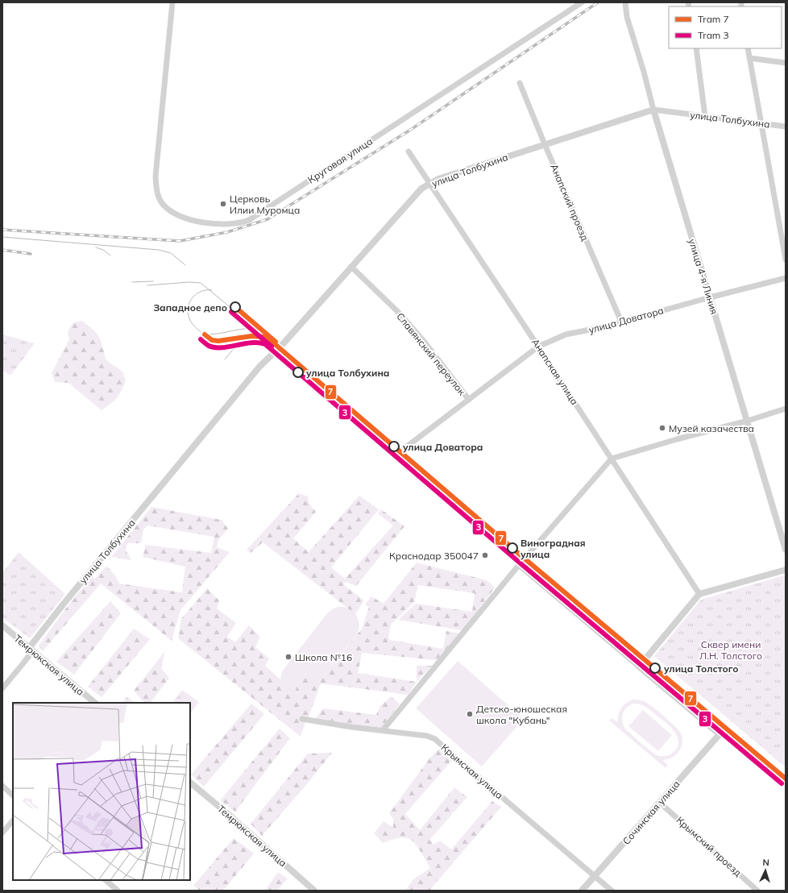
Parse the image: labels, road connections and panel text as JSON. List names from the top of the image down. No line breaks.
{"streets":{"street":["улица Толбухина","Круговая улица","Анапский проезд","улица 4-я Линия","улица Доватора","Славянский переулок","Анапская улица","Темрюкская улица","Крымская улица","Сочинская улица","Крымский проезд"]},"crossings":[["улица Толбухина","Анапский проезд"],["улица Толбухина","улица 4-я Линия"],["улица Толбухина","Славянский переулок"],["улица Толбухина","Анапская улица"],["улица Толбухина","Темрюкская улица"],["Анапский проезд","улица Доватора"],["улица 4-я Линия","улица Доватора"],["улица Доватора","Славянский переулок"],["улица Доватора","Анапская улица"],["Крымская улица","Сочинская улица"],["Сочинская улица","Крымский проезд"]],"parks":["Сквер имени Л.Н. Толстого"],"places":["Церковь Илии Муромца","Западное депо","улица Толбухина","Музей казачества","улица Доватора","Виноградная улица","Краснодар 350047","Школа №16","улица Толстого","Детско-юношеская школа \"Кубань\""],"lines":["tram line 7","tram line 3"],"legend":["Tram 7","Tram 3"],"north":"top"}
